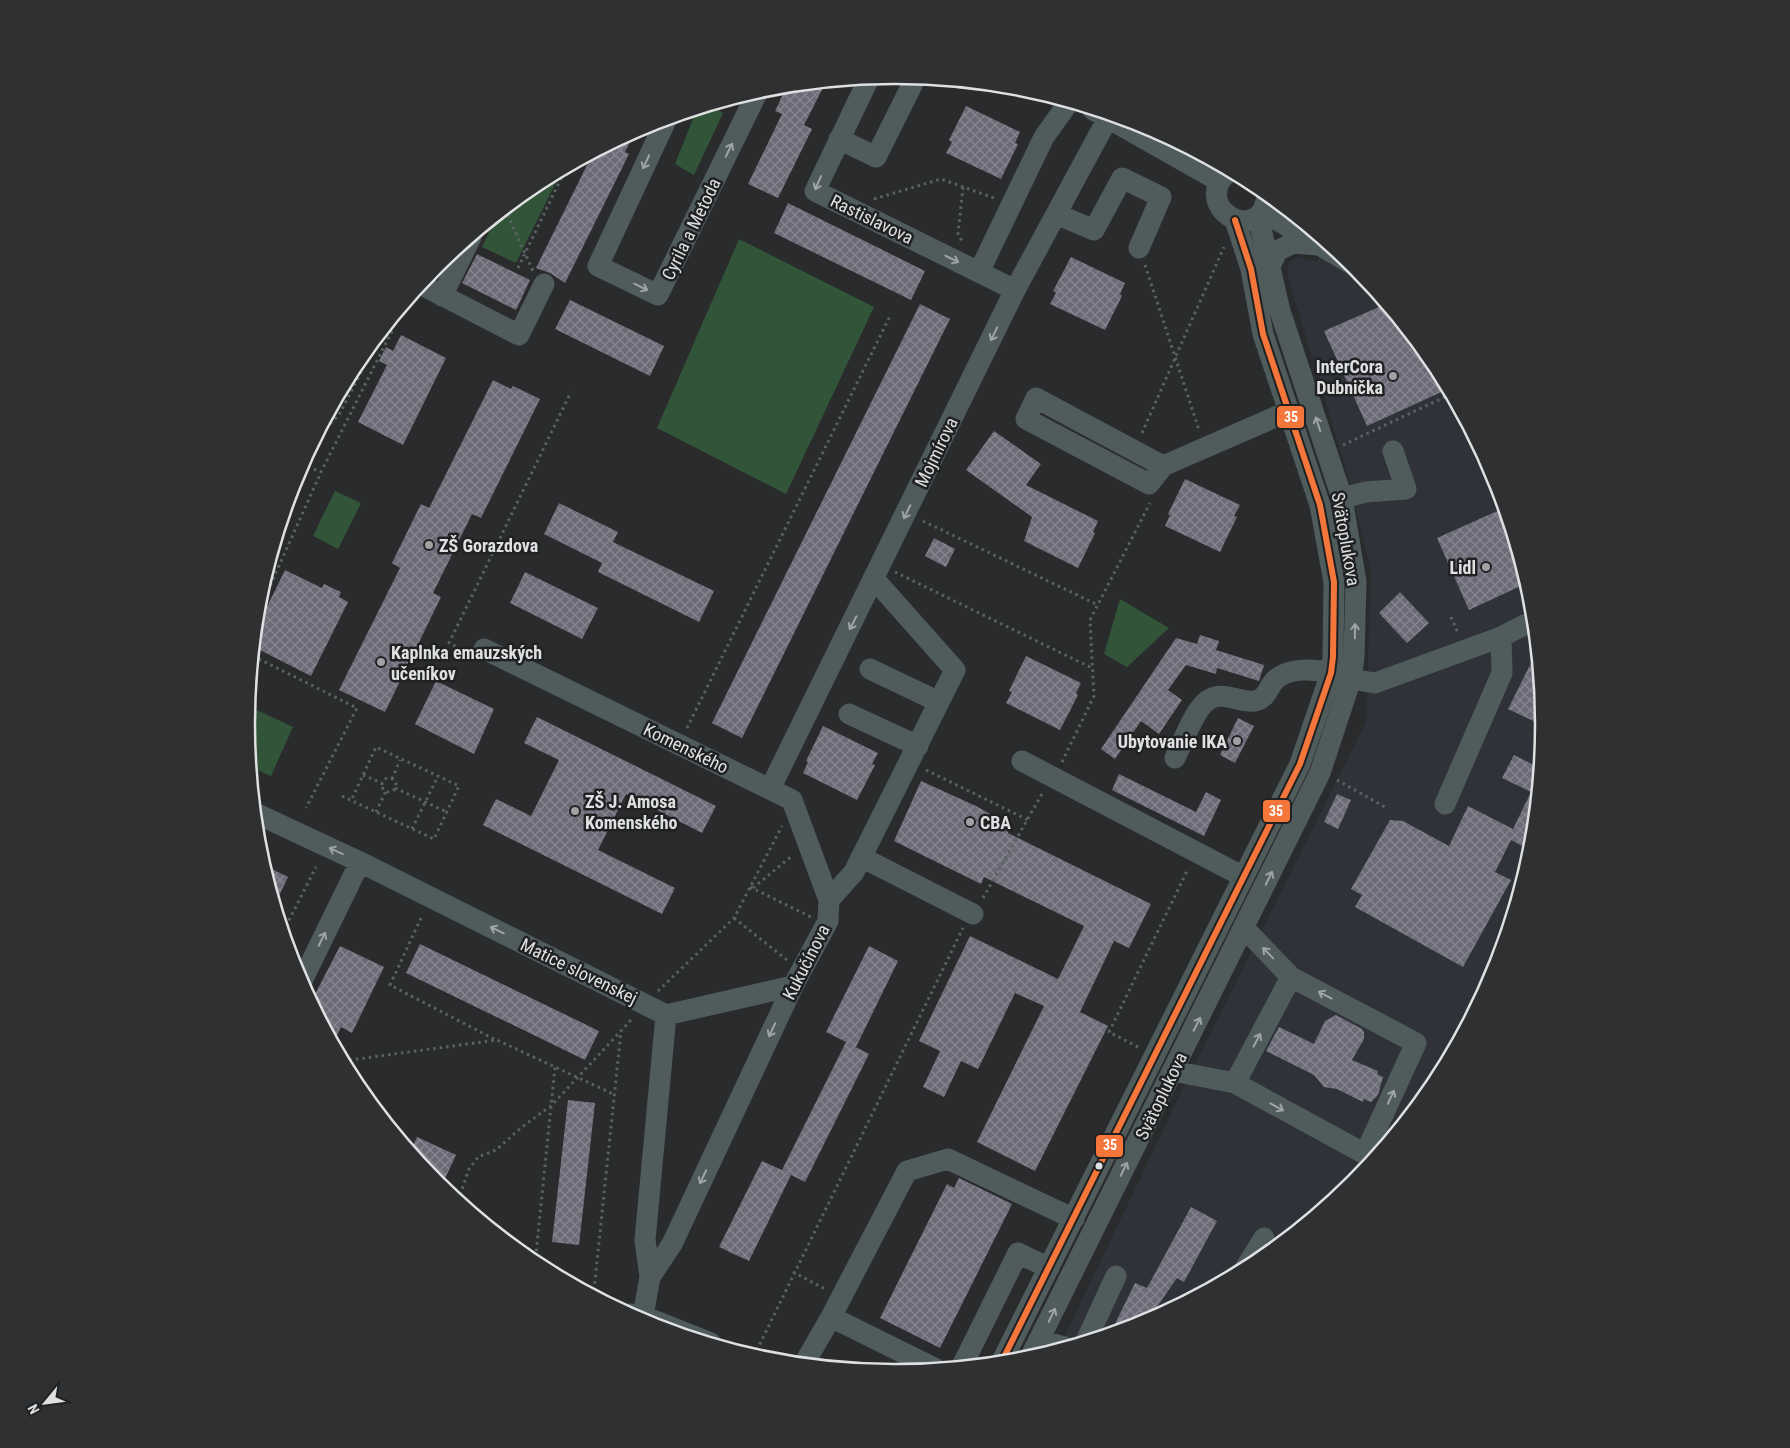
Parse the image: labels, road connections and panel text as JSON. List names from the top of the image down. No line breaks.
{"streets":{"street":["Rastislavova","Cyrila a Metoda","Mojmírova","Svätoplukova","Komenského","Kukučínova","Matice slovenskej"]},"crossings":[["Rastislavova","Mojmírova"],["Mojmírova","Komenského"],["Mojmírova","Kukučínova"],["Komenského","Kukučínova"]],"one_way":["Mojmírova","Matice slovenskej"],"places":["InterCora Dubnička","ZŠ Gorazdova","Lidl","Kaplnka emauzských učeníkov","Ubytovanie IKA","ZŠ J. Amosa Komenského","CBA"],"lines":["transit line 35"],"north":"bottom left"}
